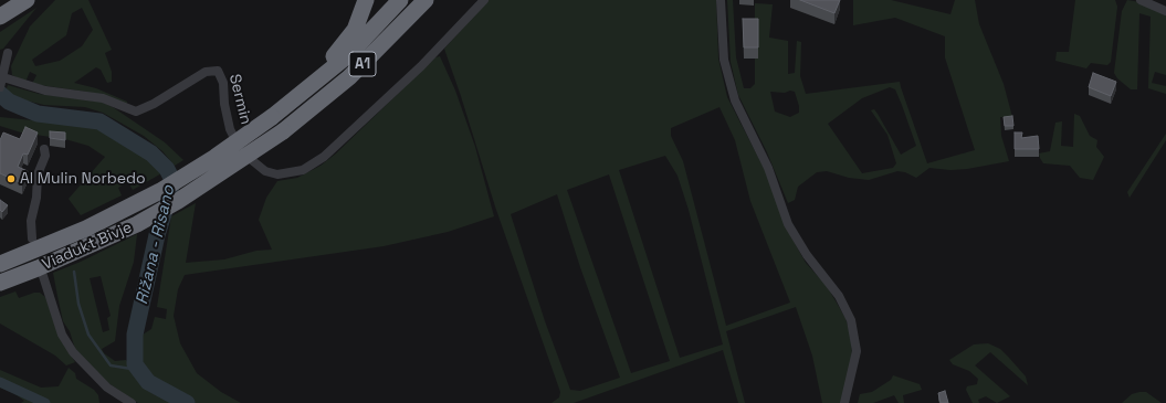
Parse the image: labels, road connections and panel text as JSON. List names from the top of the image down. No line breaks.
{"streets":{"highway":["A1","Viadukt Bivje"],"street":["Sermin"]},"crossings":[["A1","Viadukt Bivje"]],"water":["Rižana - Risano"],"places":["Al Mulin Norbedo"]}
